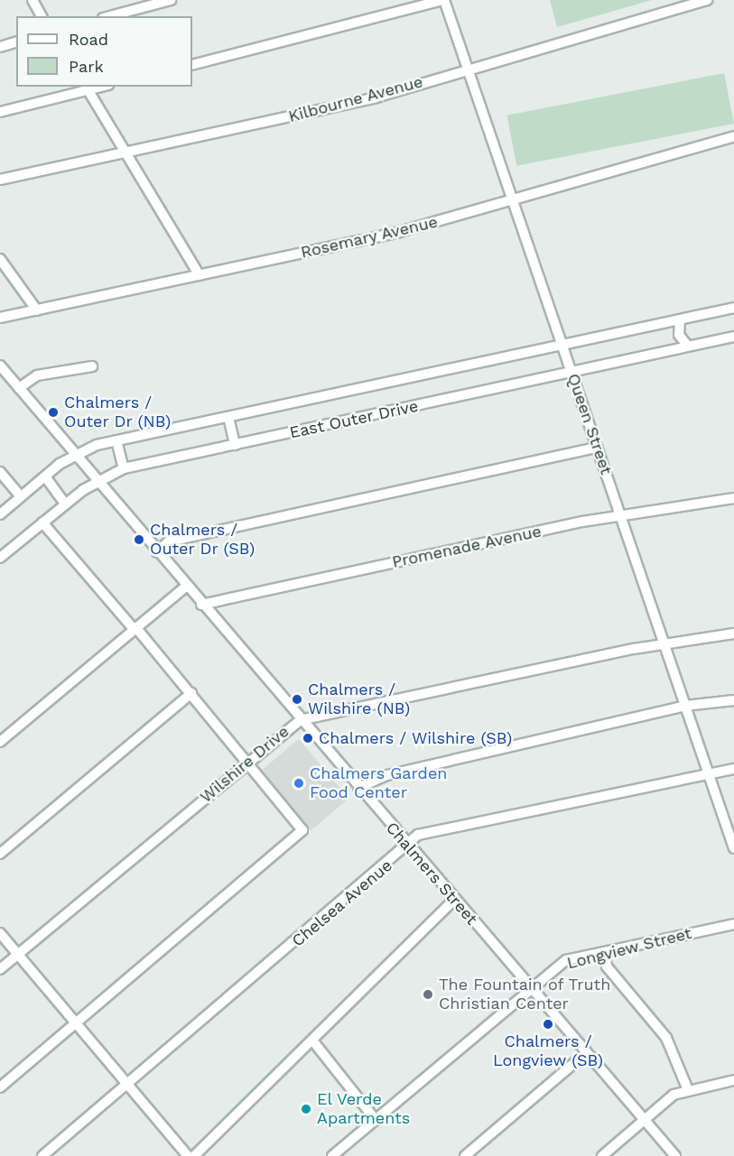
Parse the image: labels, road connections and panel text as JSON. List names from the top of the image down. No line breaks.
{"streets":{"street":["Kilbourne Avenue","Rosemary Avenue","East Outer Drive","Queen Street","Promenade Avenue","Wilshire Drive","Chalmers Street","Chelsea Avenue","Longview Street"]},"crossings":[["Kilbourne Avenue","Queen Street"],["Rosemary Avenue","Queen Street"],["East Outer Drive","Queen Street"],["East Outer Drive","Chalmers Street"],["Queen Street","Promenade Avenue"],["Queen Street","Wilshire Drive"],["Queen Street","Chelsea Avenue"],["Promenade Avenue","Chalmers Street"],["Wilshire Drive","Chalmers Street"],["Chalmers Street","Chelsea Avenue"],["Chalmers Street","Longview Street"]],"places":["Chalmers / Outer Dr (NB)","Chalmers / Outer Dr (SB)","Chalmers / Wilshire (NB)","Chalmers / Wilshire (SB)","Chalmers Garden Food Center","The Fountain of Truth Christian Center","Chalmers / Longview (SB)","El Verde Apartments"],"legend":["Road","Park"]}
